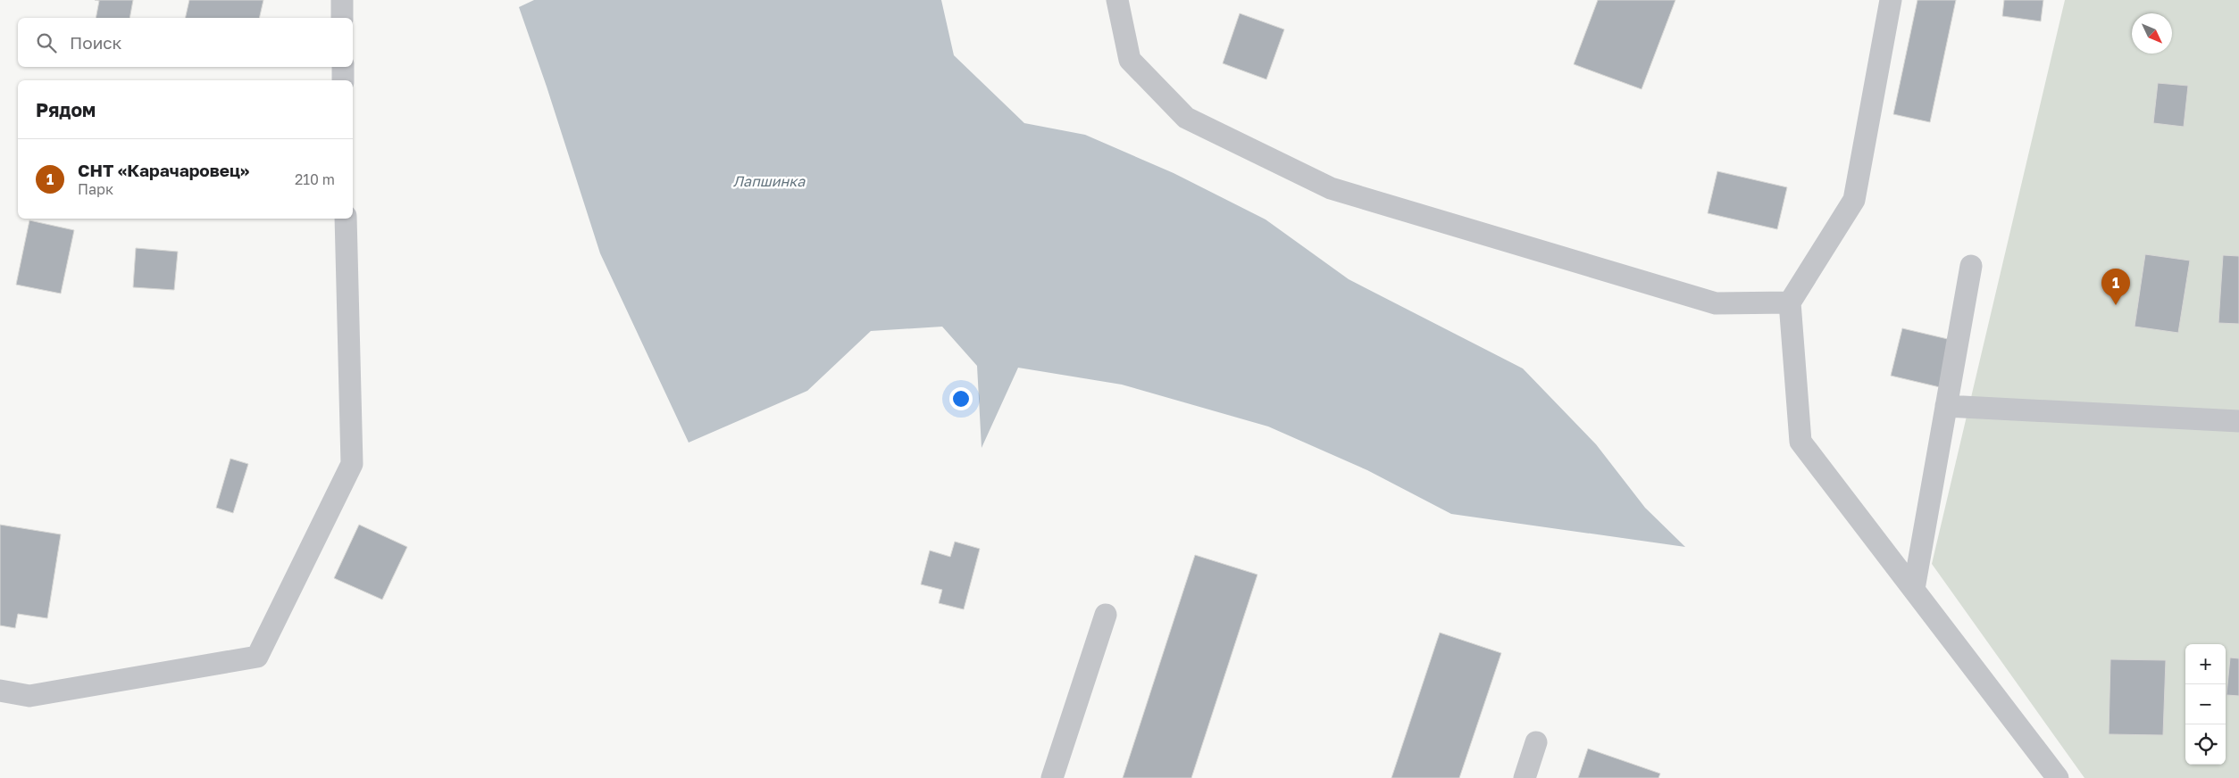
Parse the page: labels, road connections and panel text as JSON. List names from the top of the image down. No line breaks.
{"water":["Лапшинка"],"north":"bottom right","page":{"search":"Поиск","heading":"Рядом","list":[{"mark":"1","name":"СНТ «Карачаровец»","note":"Парк","value":"210 m"}],"pins":"1","map_buttons":["+","−"]}}
